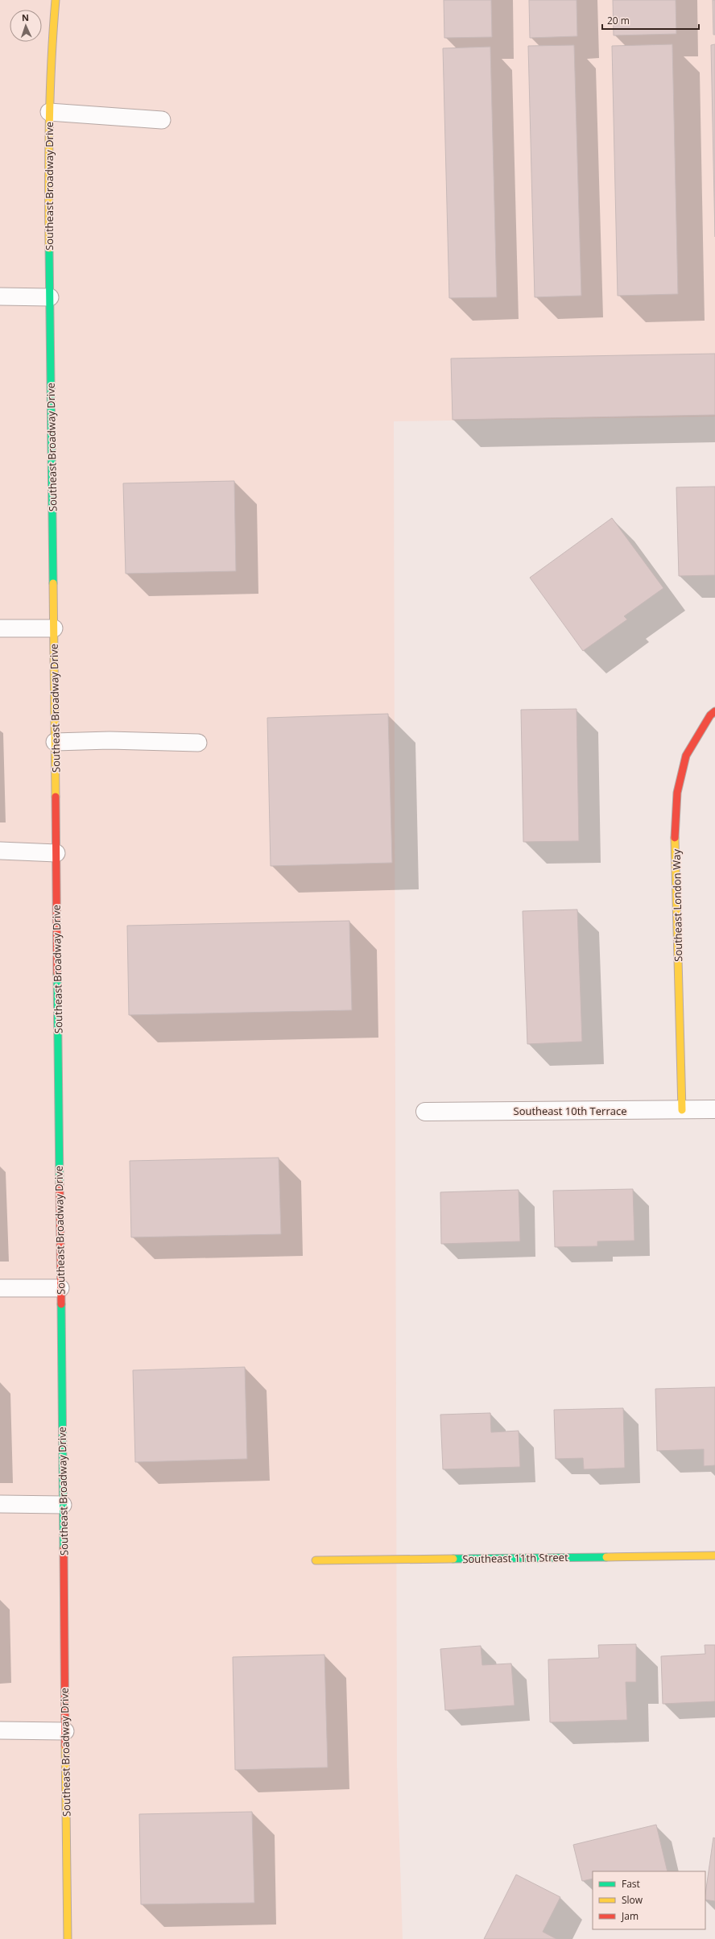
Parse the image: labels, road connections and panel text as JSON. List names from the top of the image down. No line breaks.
{"streets":{"street":["Southeast Broadway Drive","Southeast London Way","Southeast 10th Terrace","Southeast 11th Street"]},"crossings":[["Southeast London Way","Southeast 10th Terrace"]],"legend":["Fast","Slow","Jam"],"scale_bar":"20 m","north":"top"}
